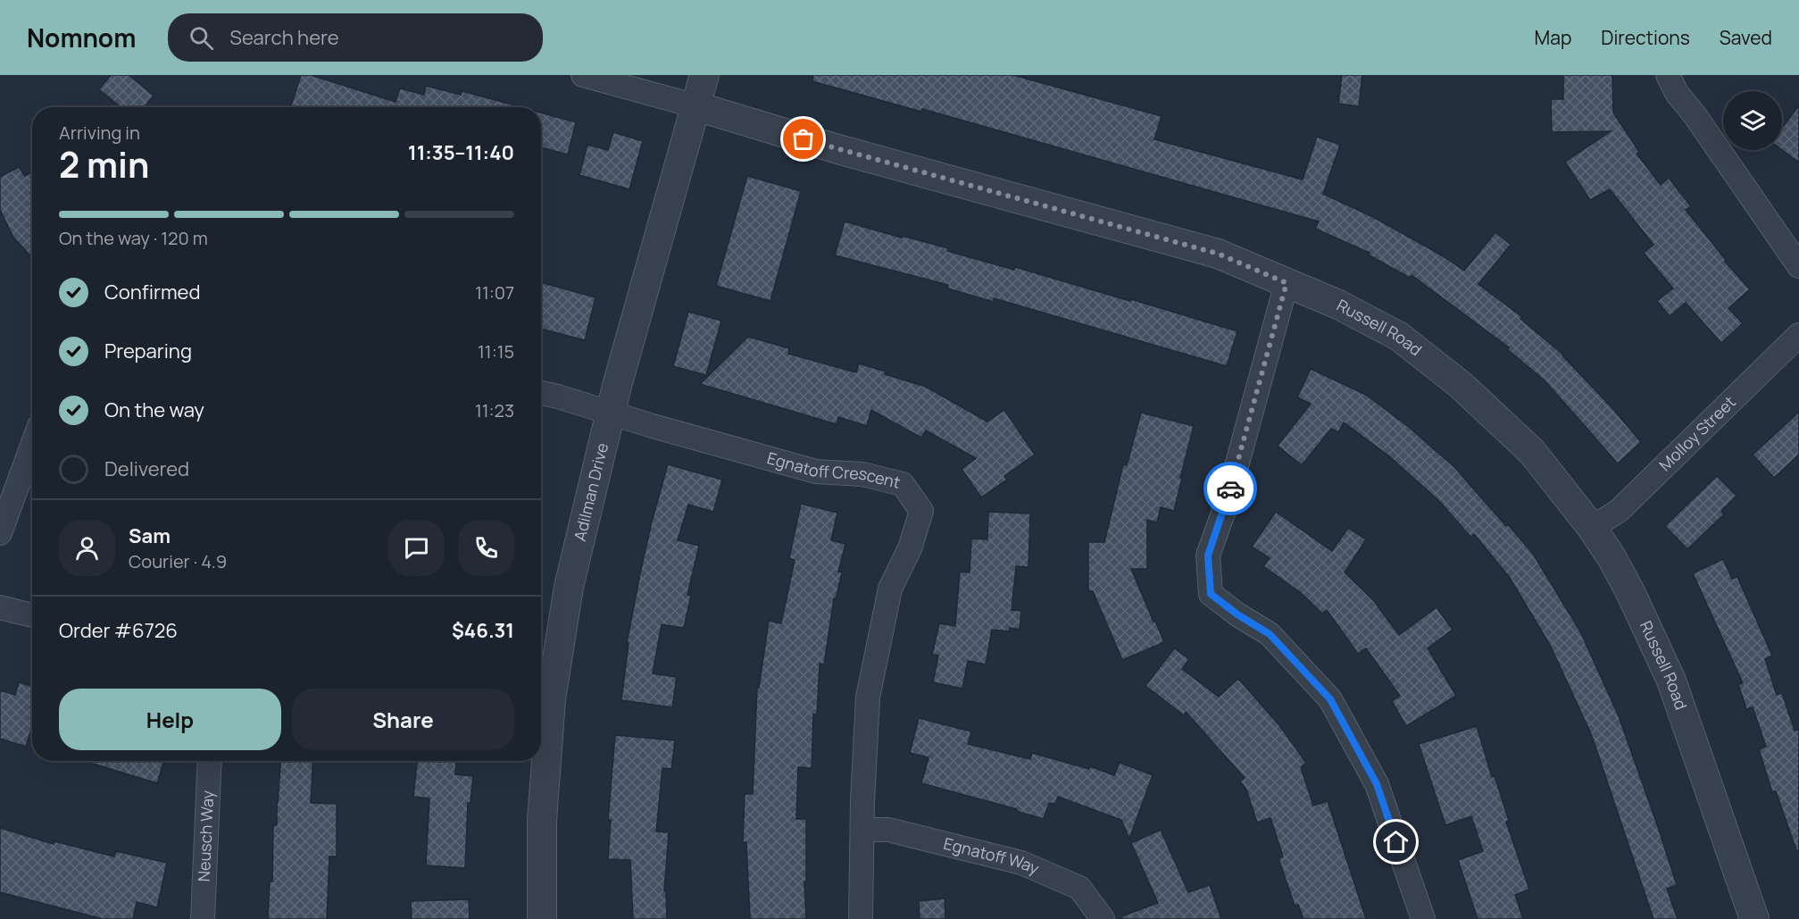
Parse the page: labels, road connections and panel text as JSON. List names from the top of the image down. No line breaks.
{"streets":{"street":["Russell Road","Molloy Street","Egnatoff Crescent","Adilman Drive","Neusch Way","Egnatoff Way"]},"crossings":[["Russell Road","Molloy Street"],["Russell Road","Adilman Drive"],["Egnatoff Crescent","Adilman Drive"],["Egnatoff Crescent","Egnatoff Way"]],"page":{"header":"Nomnom","search":"Search here","nav":["Map","Directions","Saved"],"heading":["2 min","Arriving in","11:35–11:40"],"panel":["Sam","Courier · 4.9","Order #6726","$46.31"],"bar":"On the way · 120 m","list":[["Confirmed","11:07"],["Preparing","11:15"],["On the way","11:23"],"Delivered"],"buttons":["Help","Share"]}}
